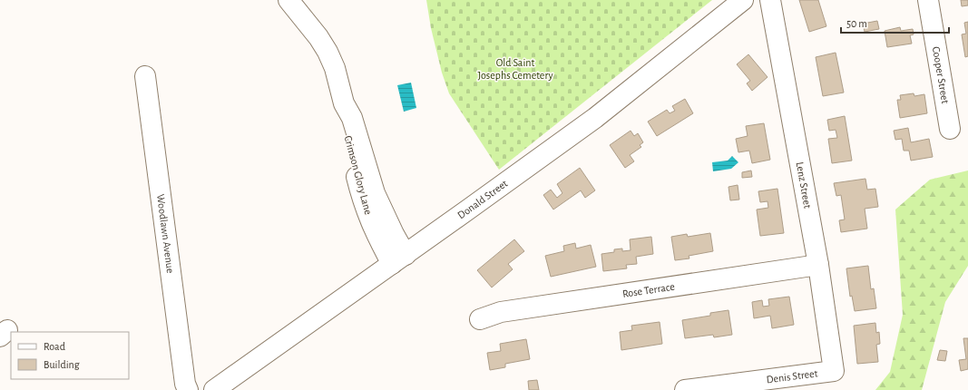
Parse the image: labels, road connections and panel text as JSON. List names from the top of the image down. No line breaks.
{"streets":{"street":["Cooper Street","Crimson Glory Lane","Lenz Street","Donald Street","Woodlawn Avenue","Rose Terrace","Denis Street"]},"crossings":[["Crimson Glory Lane","Donald Street"],["Lenz Street","Rose Terrace"],["Lenz Street","Denis Street"]],"parks":["Old Saint Josephs Cemetery"],"legend":["Road","Building"],"scale_bar":"50 m"}
